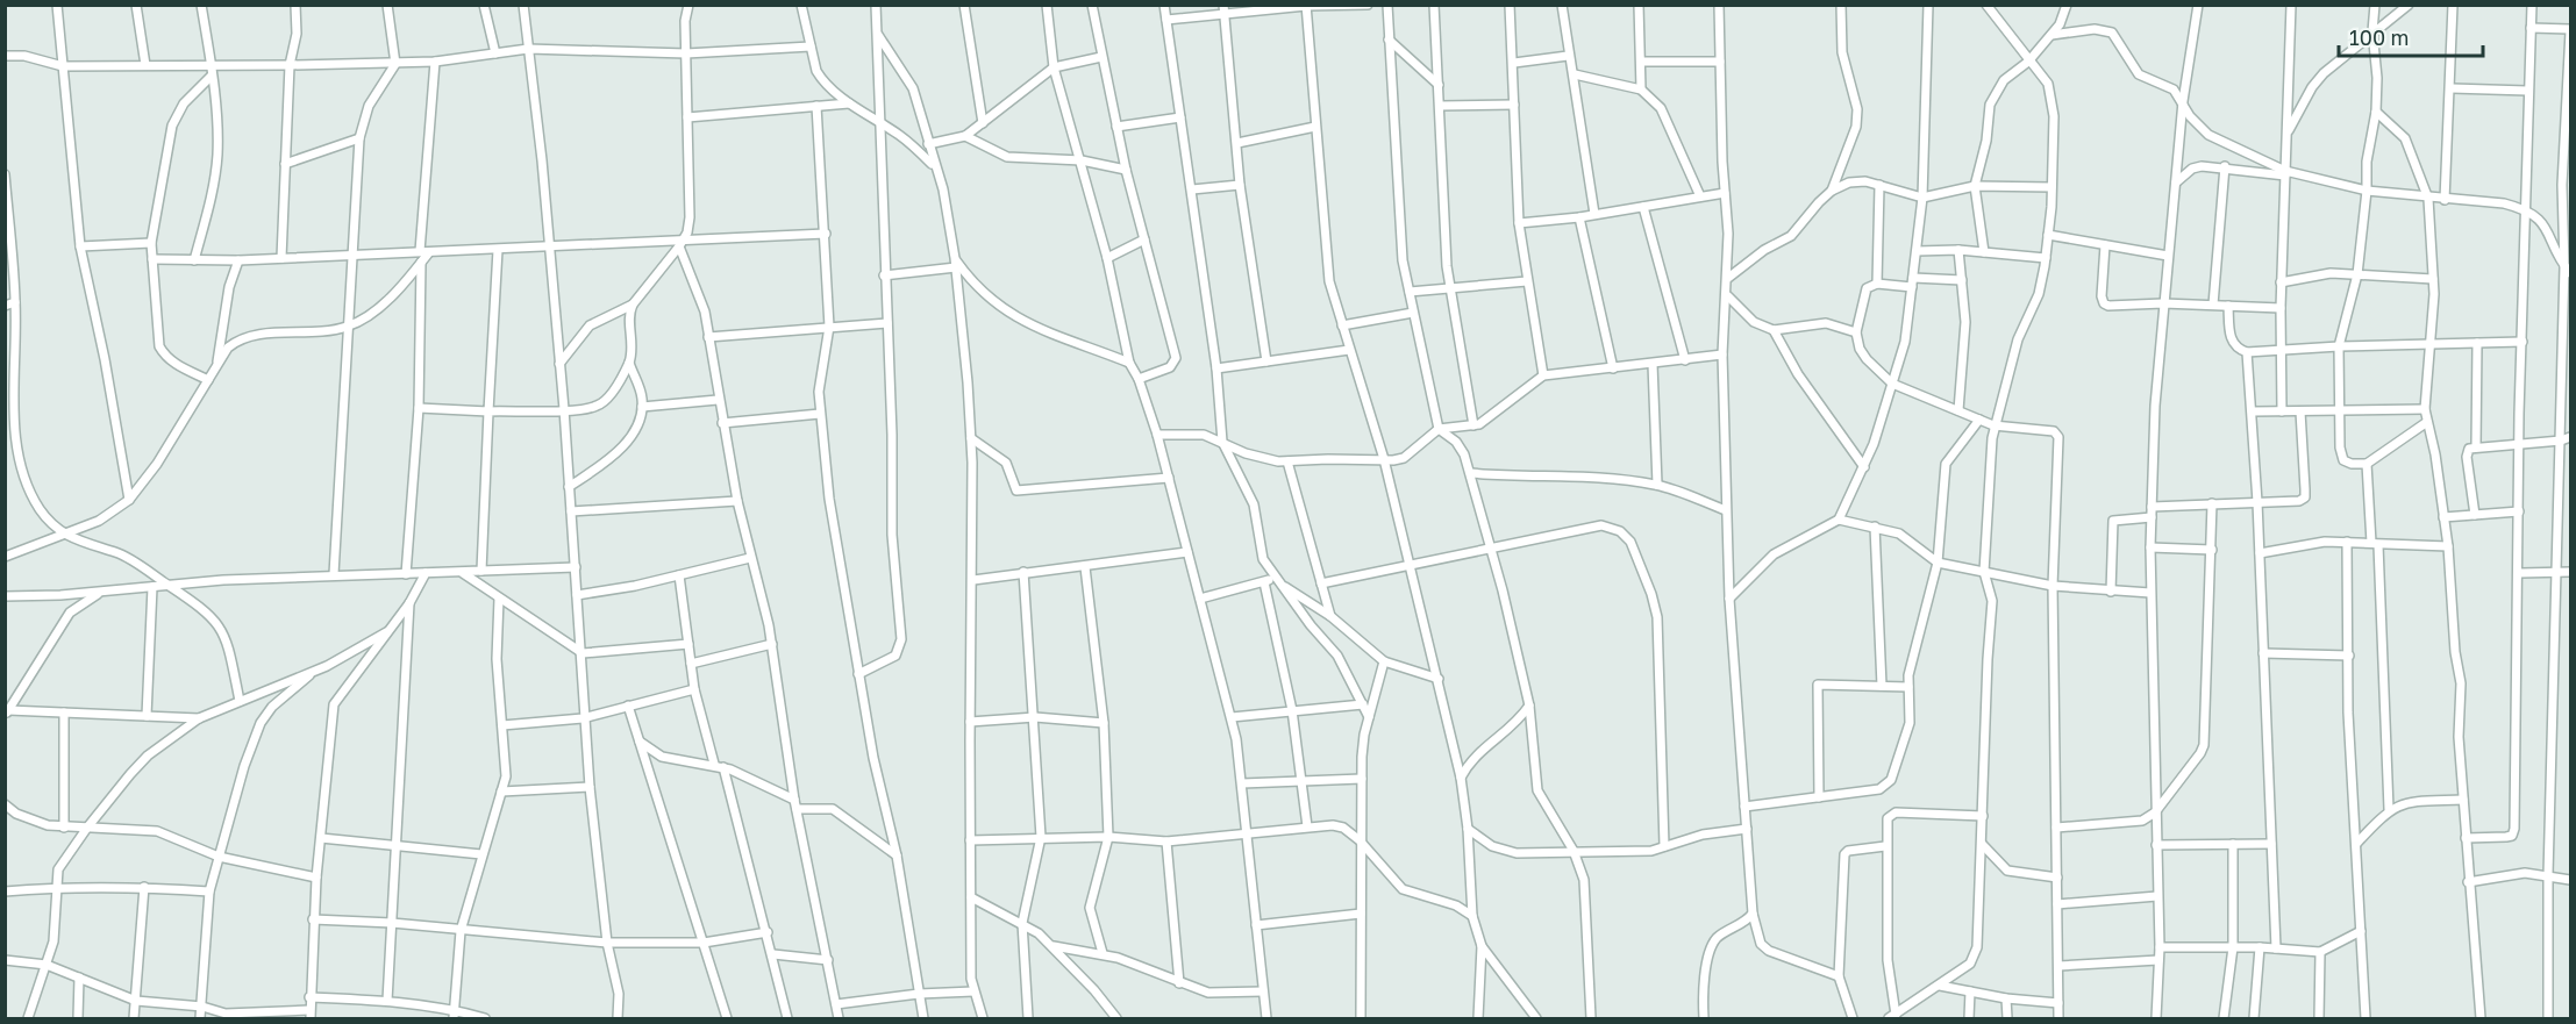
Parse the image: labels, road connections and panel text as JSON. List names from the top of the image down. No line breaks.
{"scale_bar":"100 m"}
